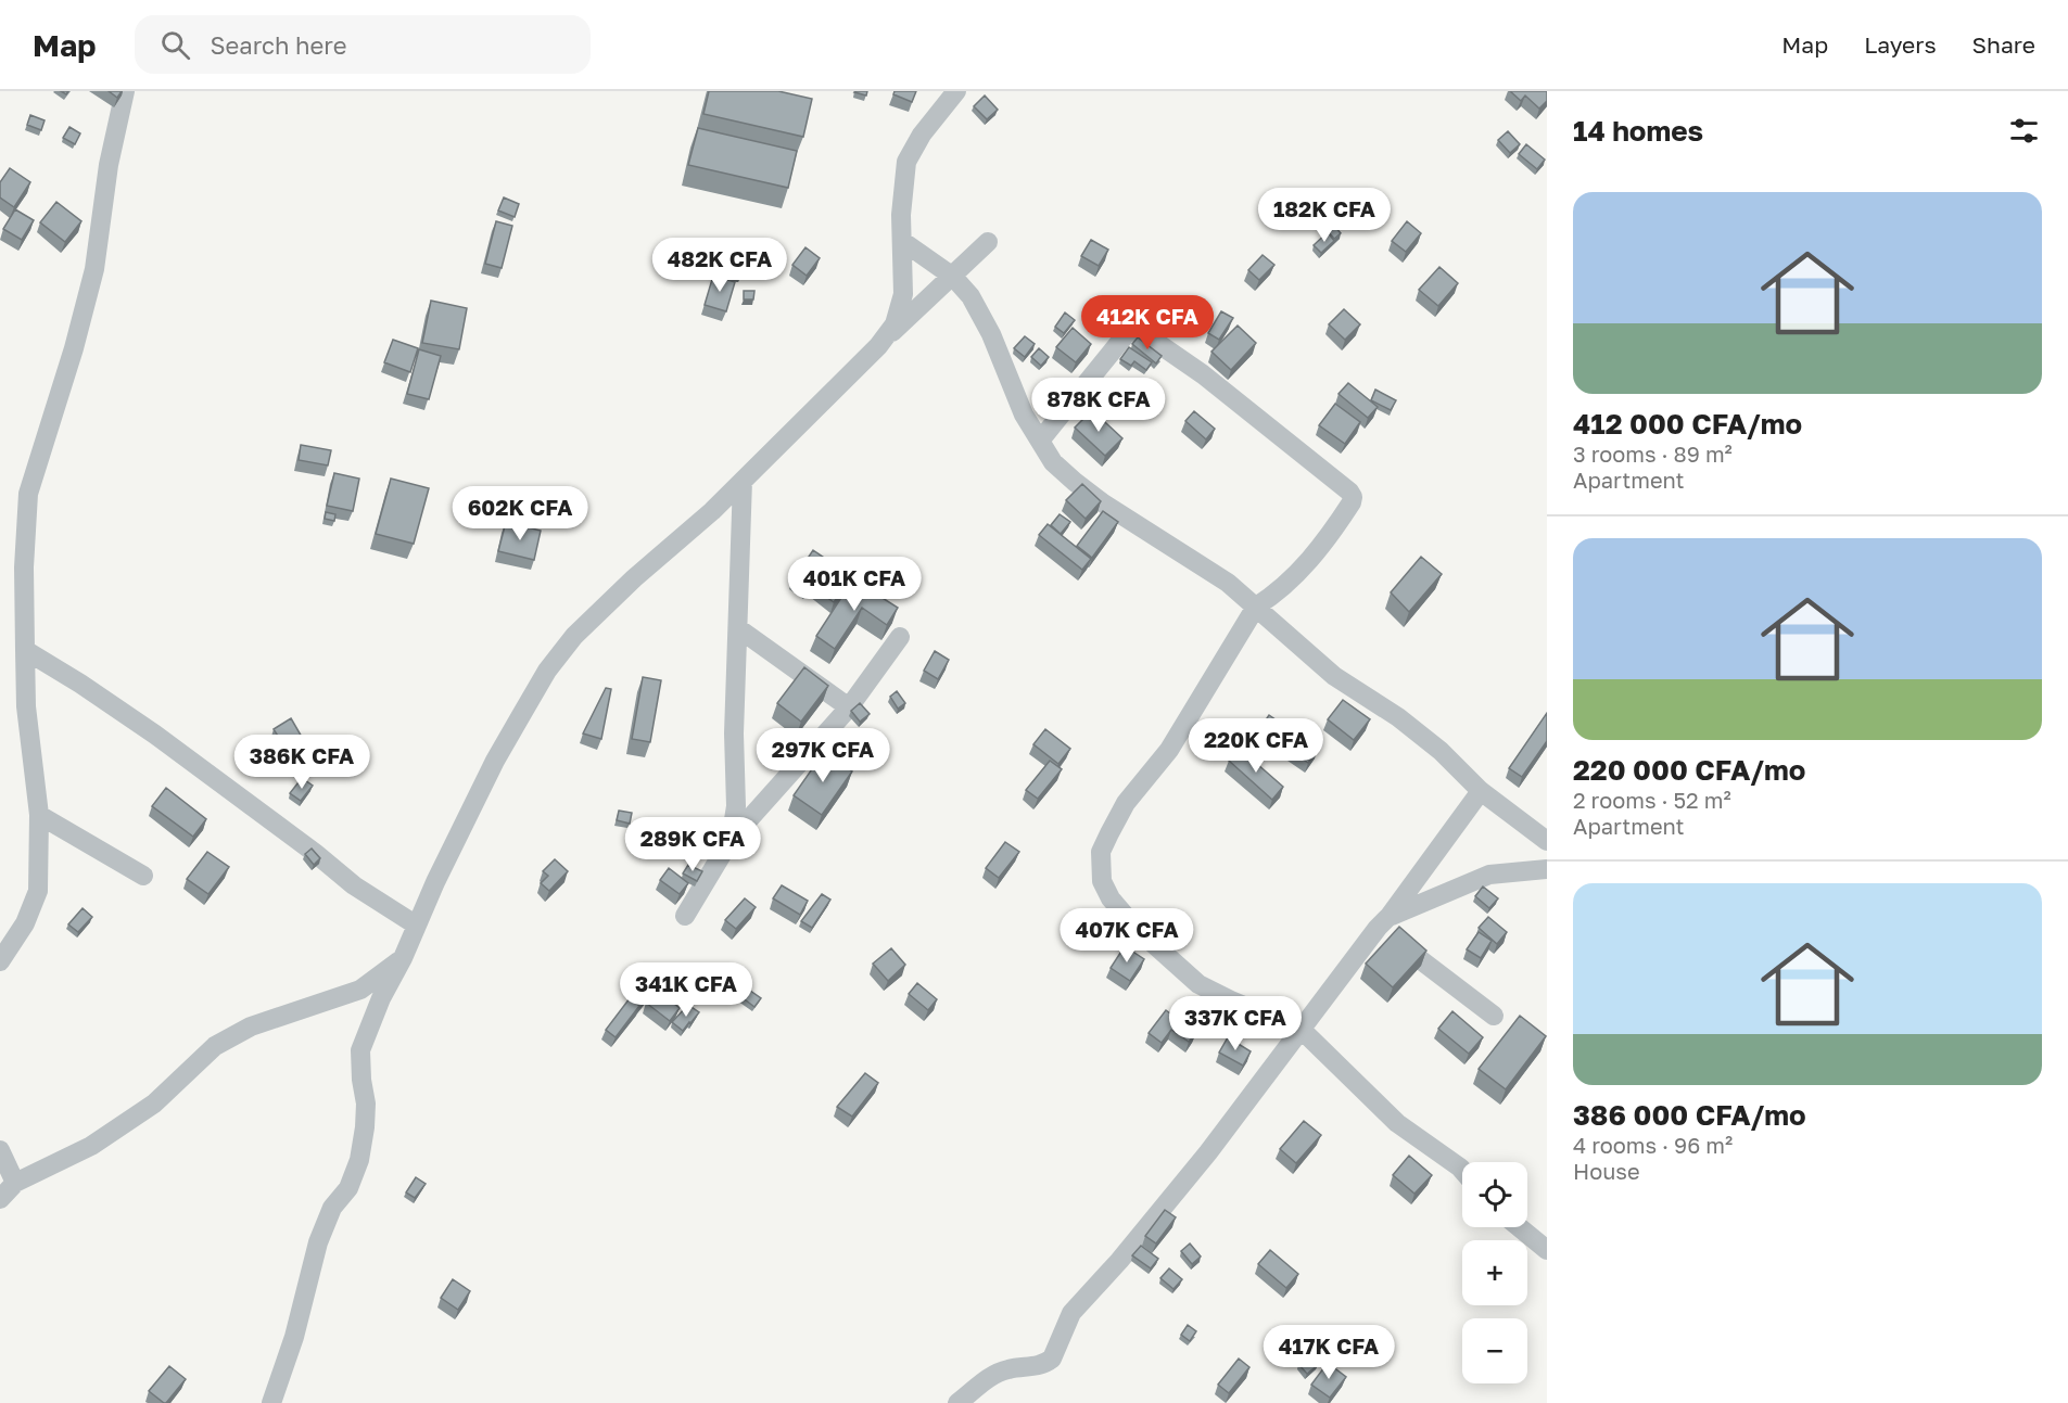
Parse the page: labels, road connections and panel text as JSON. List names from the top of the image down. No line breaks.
{"page":{"header":"Map","search":"Search here","nav":["Map","Layers","Share"],"heading":"14 homes","list":[{"name":"412 000 CFA/mo","note":"3 rooms · 89 m² · Apartment"},{"name":"220 000 CFA/mo","note":"2 rooms · 52 m² · Apartment"},{"name":"386 000 CFA/mo","note":"4 rooms · 96 m² · House"}],"price":["182K CFA","482K CFA","412K CFA","878K CFA","602K CFA","401K CFA","220K CFA","297K CFA","386K CFA","289K CFA","407K CFA","341K CFA","337K CFA","417K CFA"],"map_buttons":["+","−"]}}
